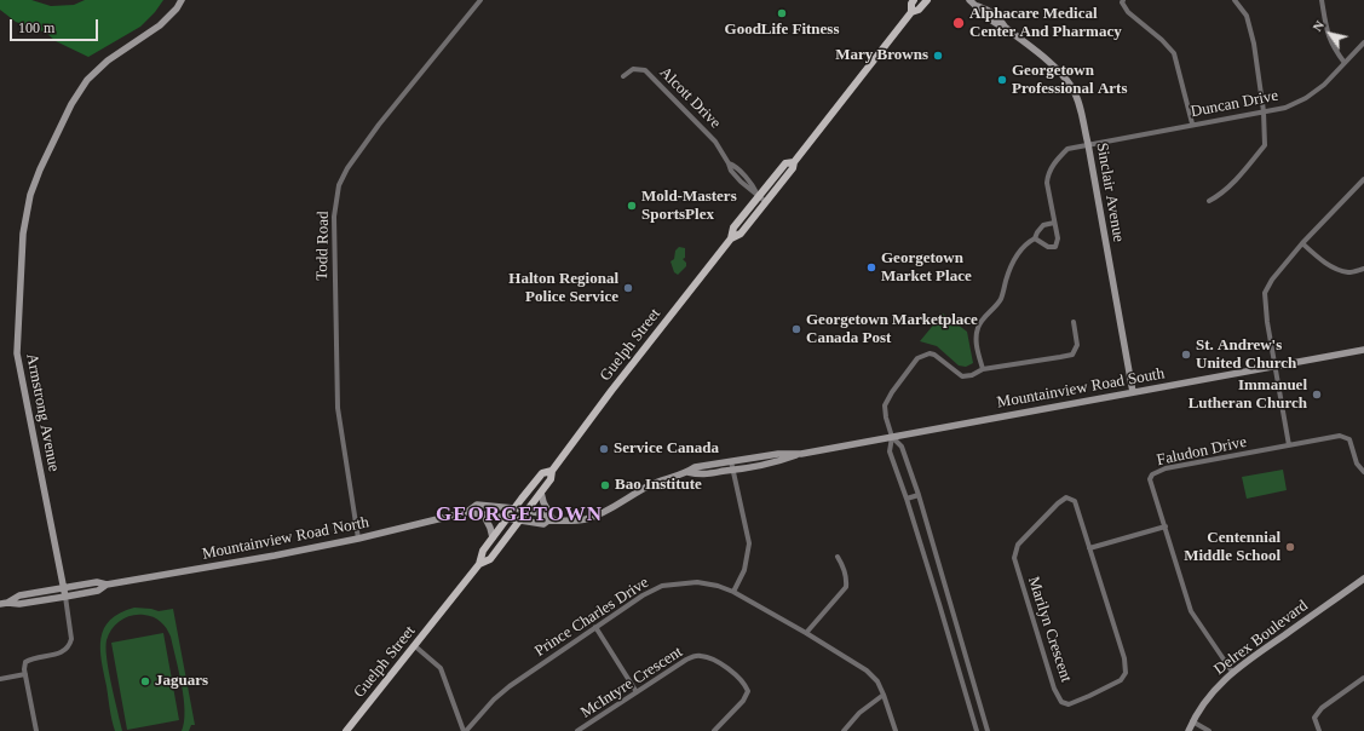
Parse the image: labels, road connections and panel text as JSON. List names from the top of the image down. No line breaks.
{"streets":{"main road":["Sinclair Avenue","Guelph Street","Mountainview Road South","Armstrong Avenue","Mountainview Road North","Delrex Boulevard"],"street":["Alcott Drive","Duncan Drive","Todd Road","Faludon Drive","Prince Charles Drive","Marilyn Crescent","McIntyre Crescent"]},"crossings":[["Alcott Drive","Guelph Street"],["Duncan Drive","Sinclair Avenue"],["Sinclair Avenue","Mountainview Road South"],["Todd Road","Mountainview Road North"],["Guelph Street","Mountainview Road South"],["Guelph Street","Mountainview Road North"],["Mountainview Road South","Mountainview Road North"],["Armstrong Avenue","Mountainview Road North"],["Faludon Drive","Delrex Boulevard"]],"districts":["GEORGETOWN"],"places":["GoodLife Fitness","Alphacare Medical Center And Pharmacy","Mary Browns","Georgetown Professional Arts","Mold-Masters SportsPlex","Georgetown Market Place","Halton Regional Police Service","Georgetown Marketplace Canada Post","St. Andrew's United Church","Immanuel Lutheran Church","Service Canada","Bao Institute","Centennial Middle School","Jaguars"],"scale_bar":"100 m","north":"top left"}
